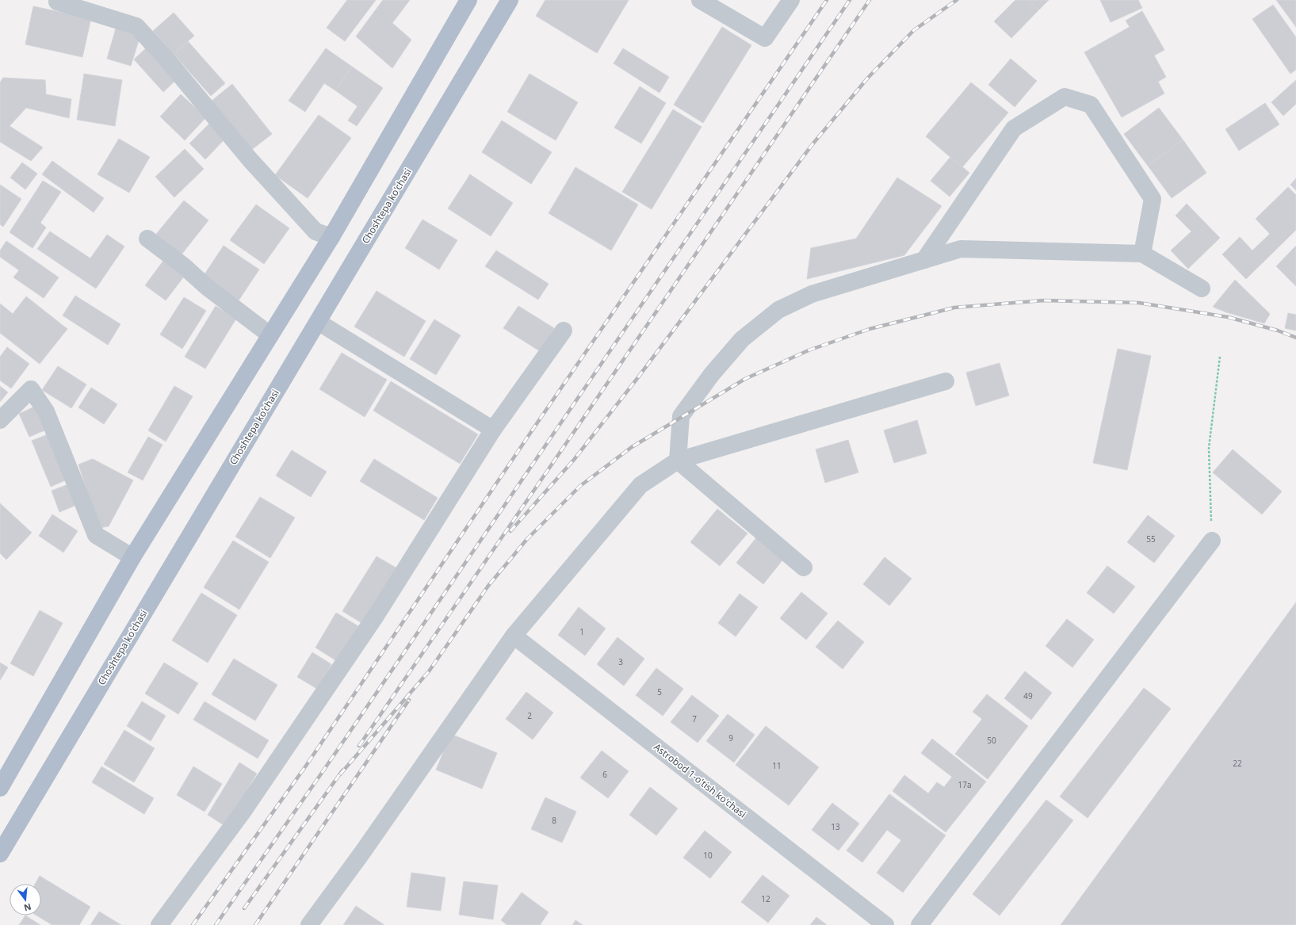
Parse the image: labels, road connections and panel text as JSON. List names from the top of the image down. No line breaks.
{"streets":{"main road":["Choshtepa ko'chasi"],"street":["Astrobod 1-o'tish ko'chasi"]},"house_numbers":["55","1","3","5","49","2","7","9","50","22","11","6","17а","8","13","10","12"],"north":"bottom"}
